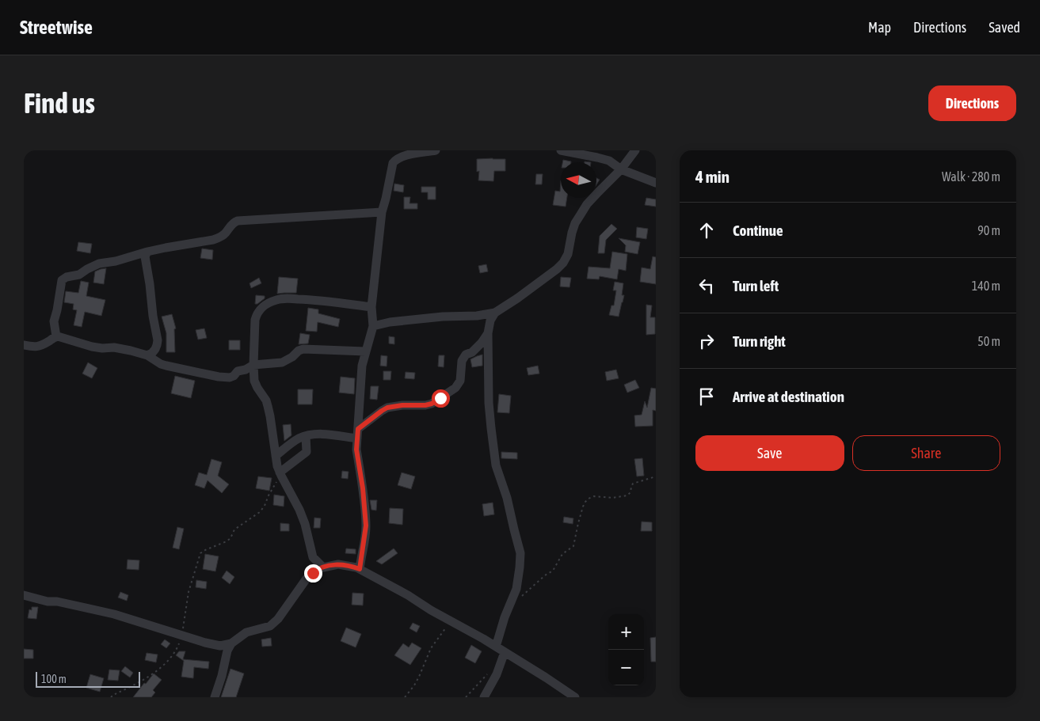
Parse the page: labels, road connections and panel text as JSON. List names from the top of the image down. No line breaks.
{"scale_bar":"100 m","north":"left","page":{"header":"Streetwise","nav":["Map","Directions","Saved"],"buttons":["Directions",["Save","Share"]],"title":"Find us","heading":["4 min","Walk · 280 m"],"list":[["Continue","90 m"],["Turn left","140 m"],["Turn right","50 m"],"Arrive at destination"],"map_buttons":["+","−"],"scale":"100 m"}}
